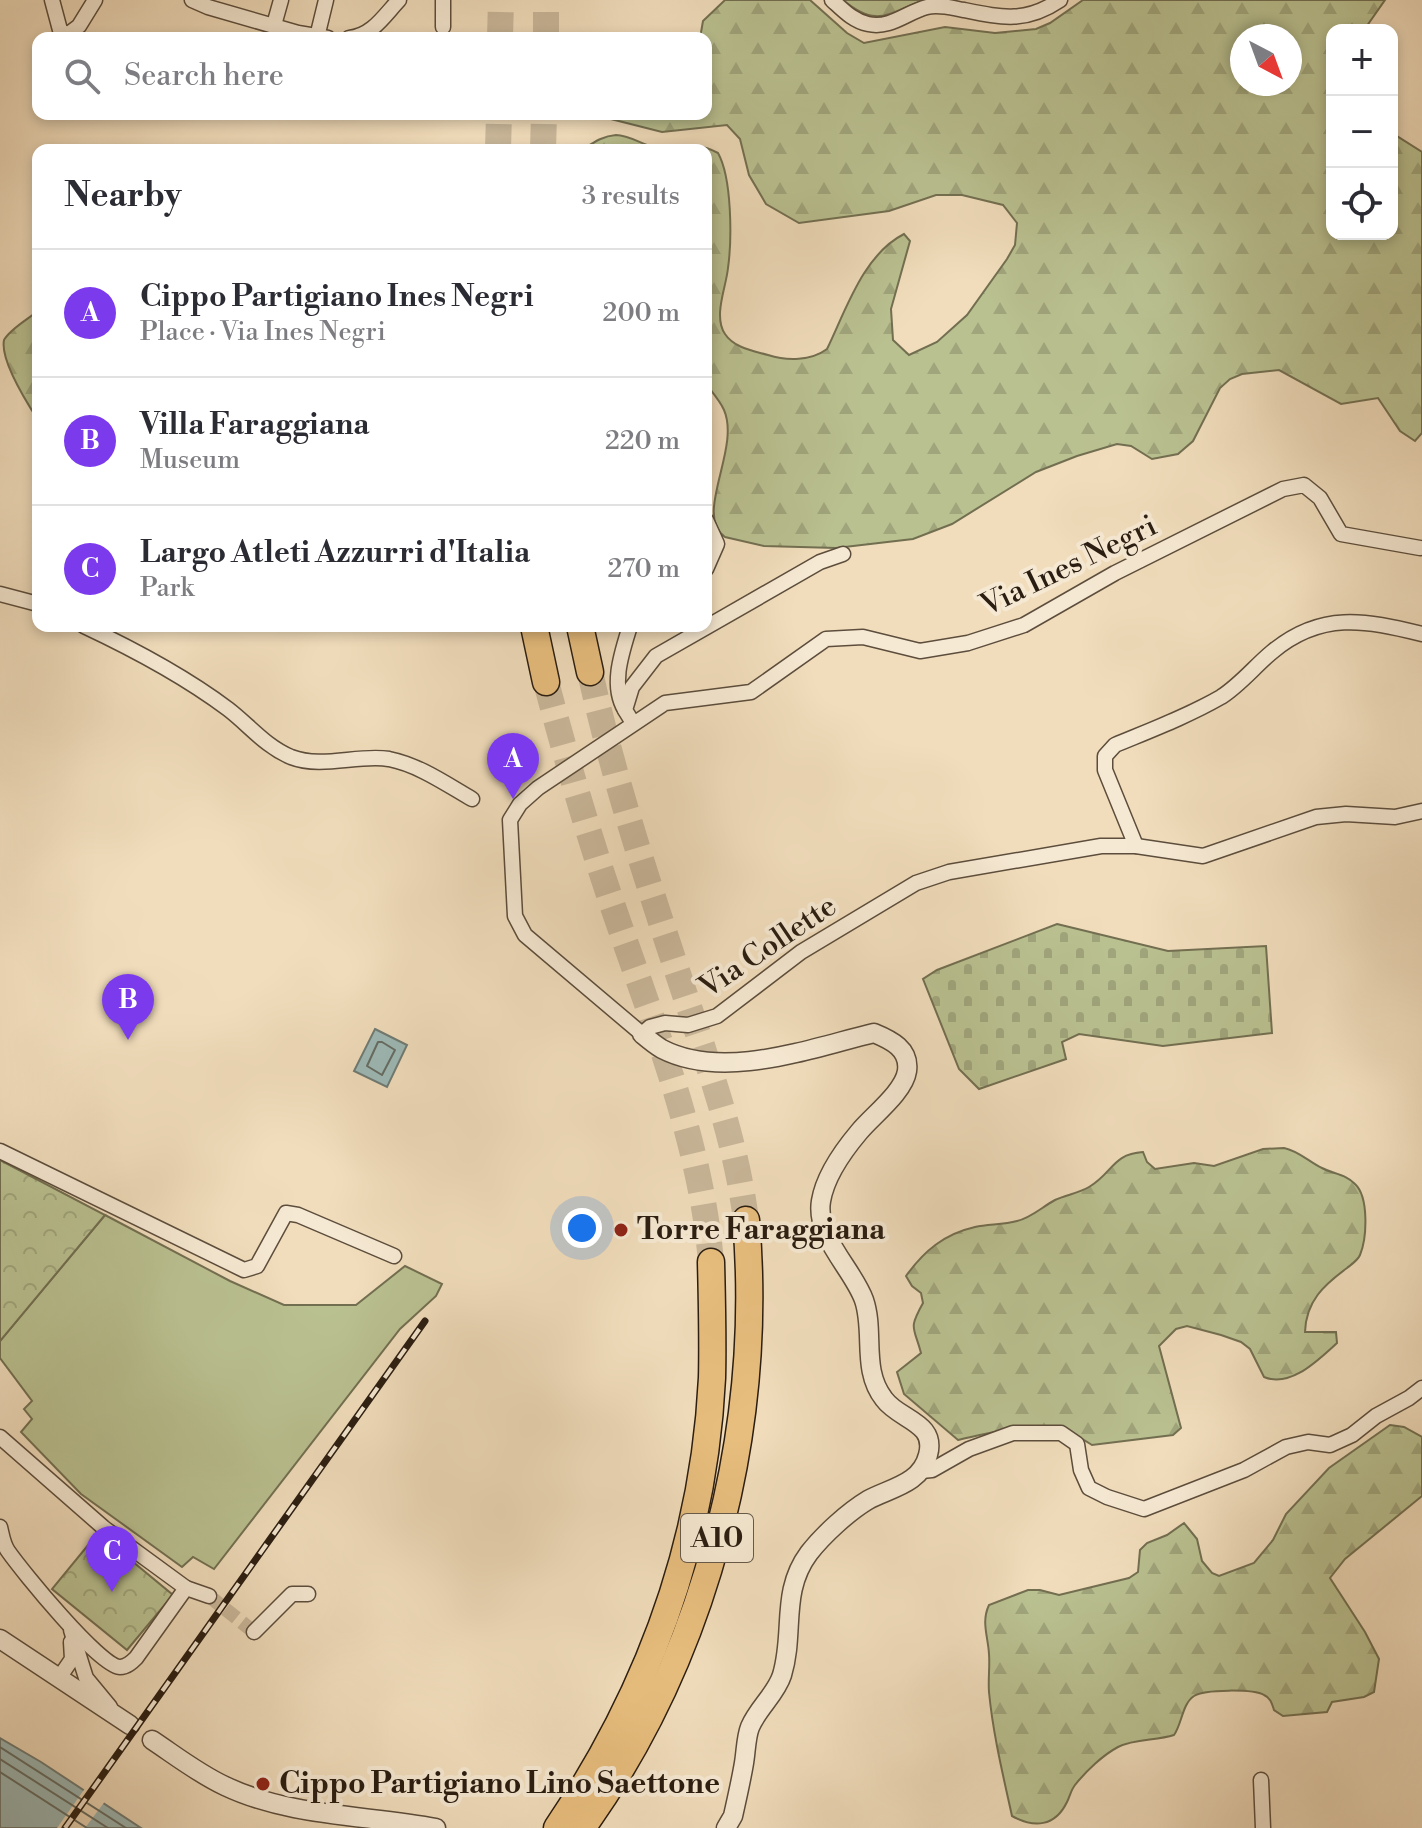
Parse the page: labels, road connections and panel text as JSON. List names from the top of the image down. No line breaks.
{"streets":{"highway":["A10"],"street":["Via Ines Negri","Via Collette"]},"crossings":[["Via Ines Negri","Via Collette"]],"places":["Torre Faraggiana","Cippo Partigiano Lino Saettone"],"north":"bottom right","page":{"map_buttons":["+","−"],"search":"Search here","heading":["Nearby","3 results"],"list":[{"mark":"A","name":"Cippo Partigiano Ines Negri","note":"Place · Via Ines Negri","value":"200 m"},{"mark":"B","name":"Villa Faraggiana","note":"Museum","value":"220 m"},{"mark":"C","name":"Largo Atleti Azzurri d'Italia","note":"Park","value":"270 m"}],"pins":["A","B","C"]}}
